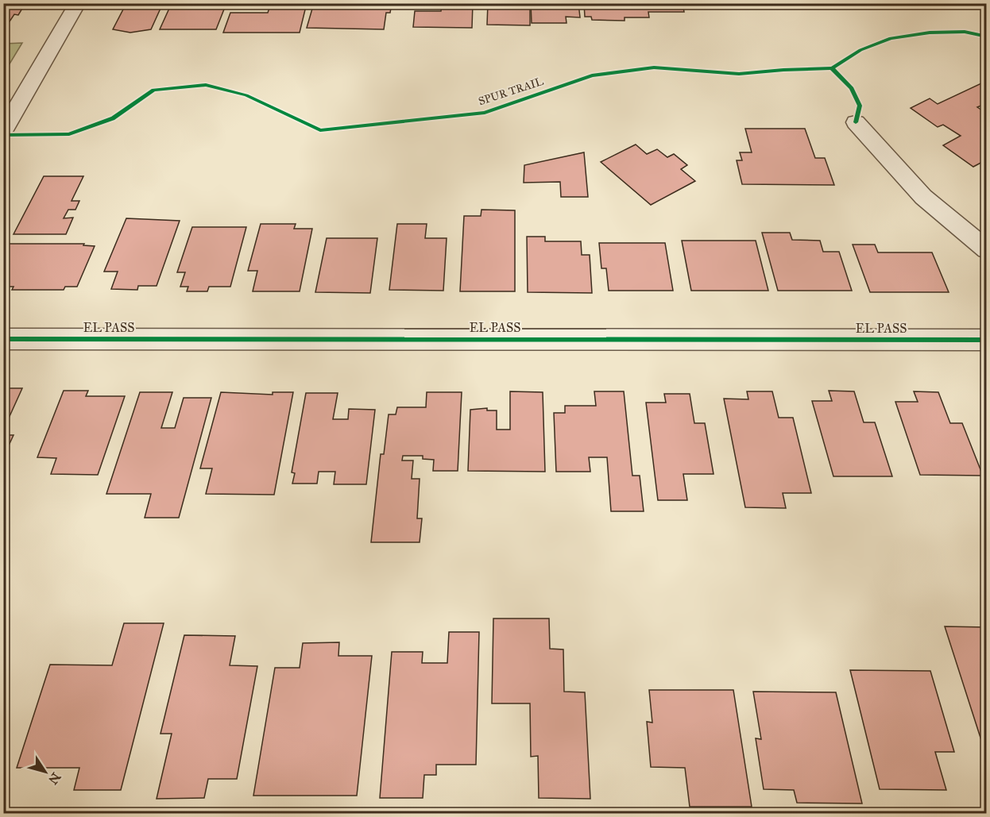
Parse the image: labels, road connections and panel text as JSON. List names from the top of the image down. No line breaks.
{"streets":{"street":["EL PASS"],"cycle path":["SPUR TRAIL"]},"north":"bottom right"}
